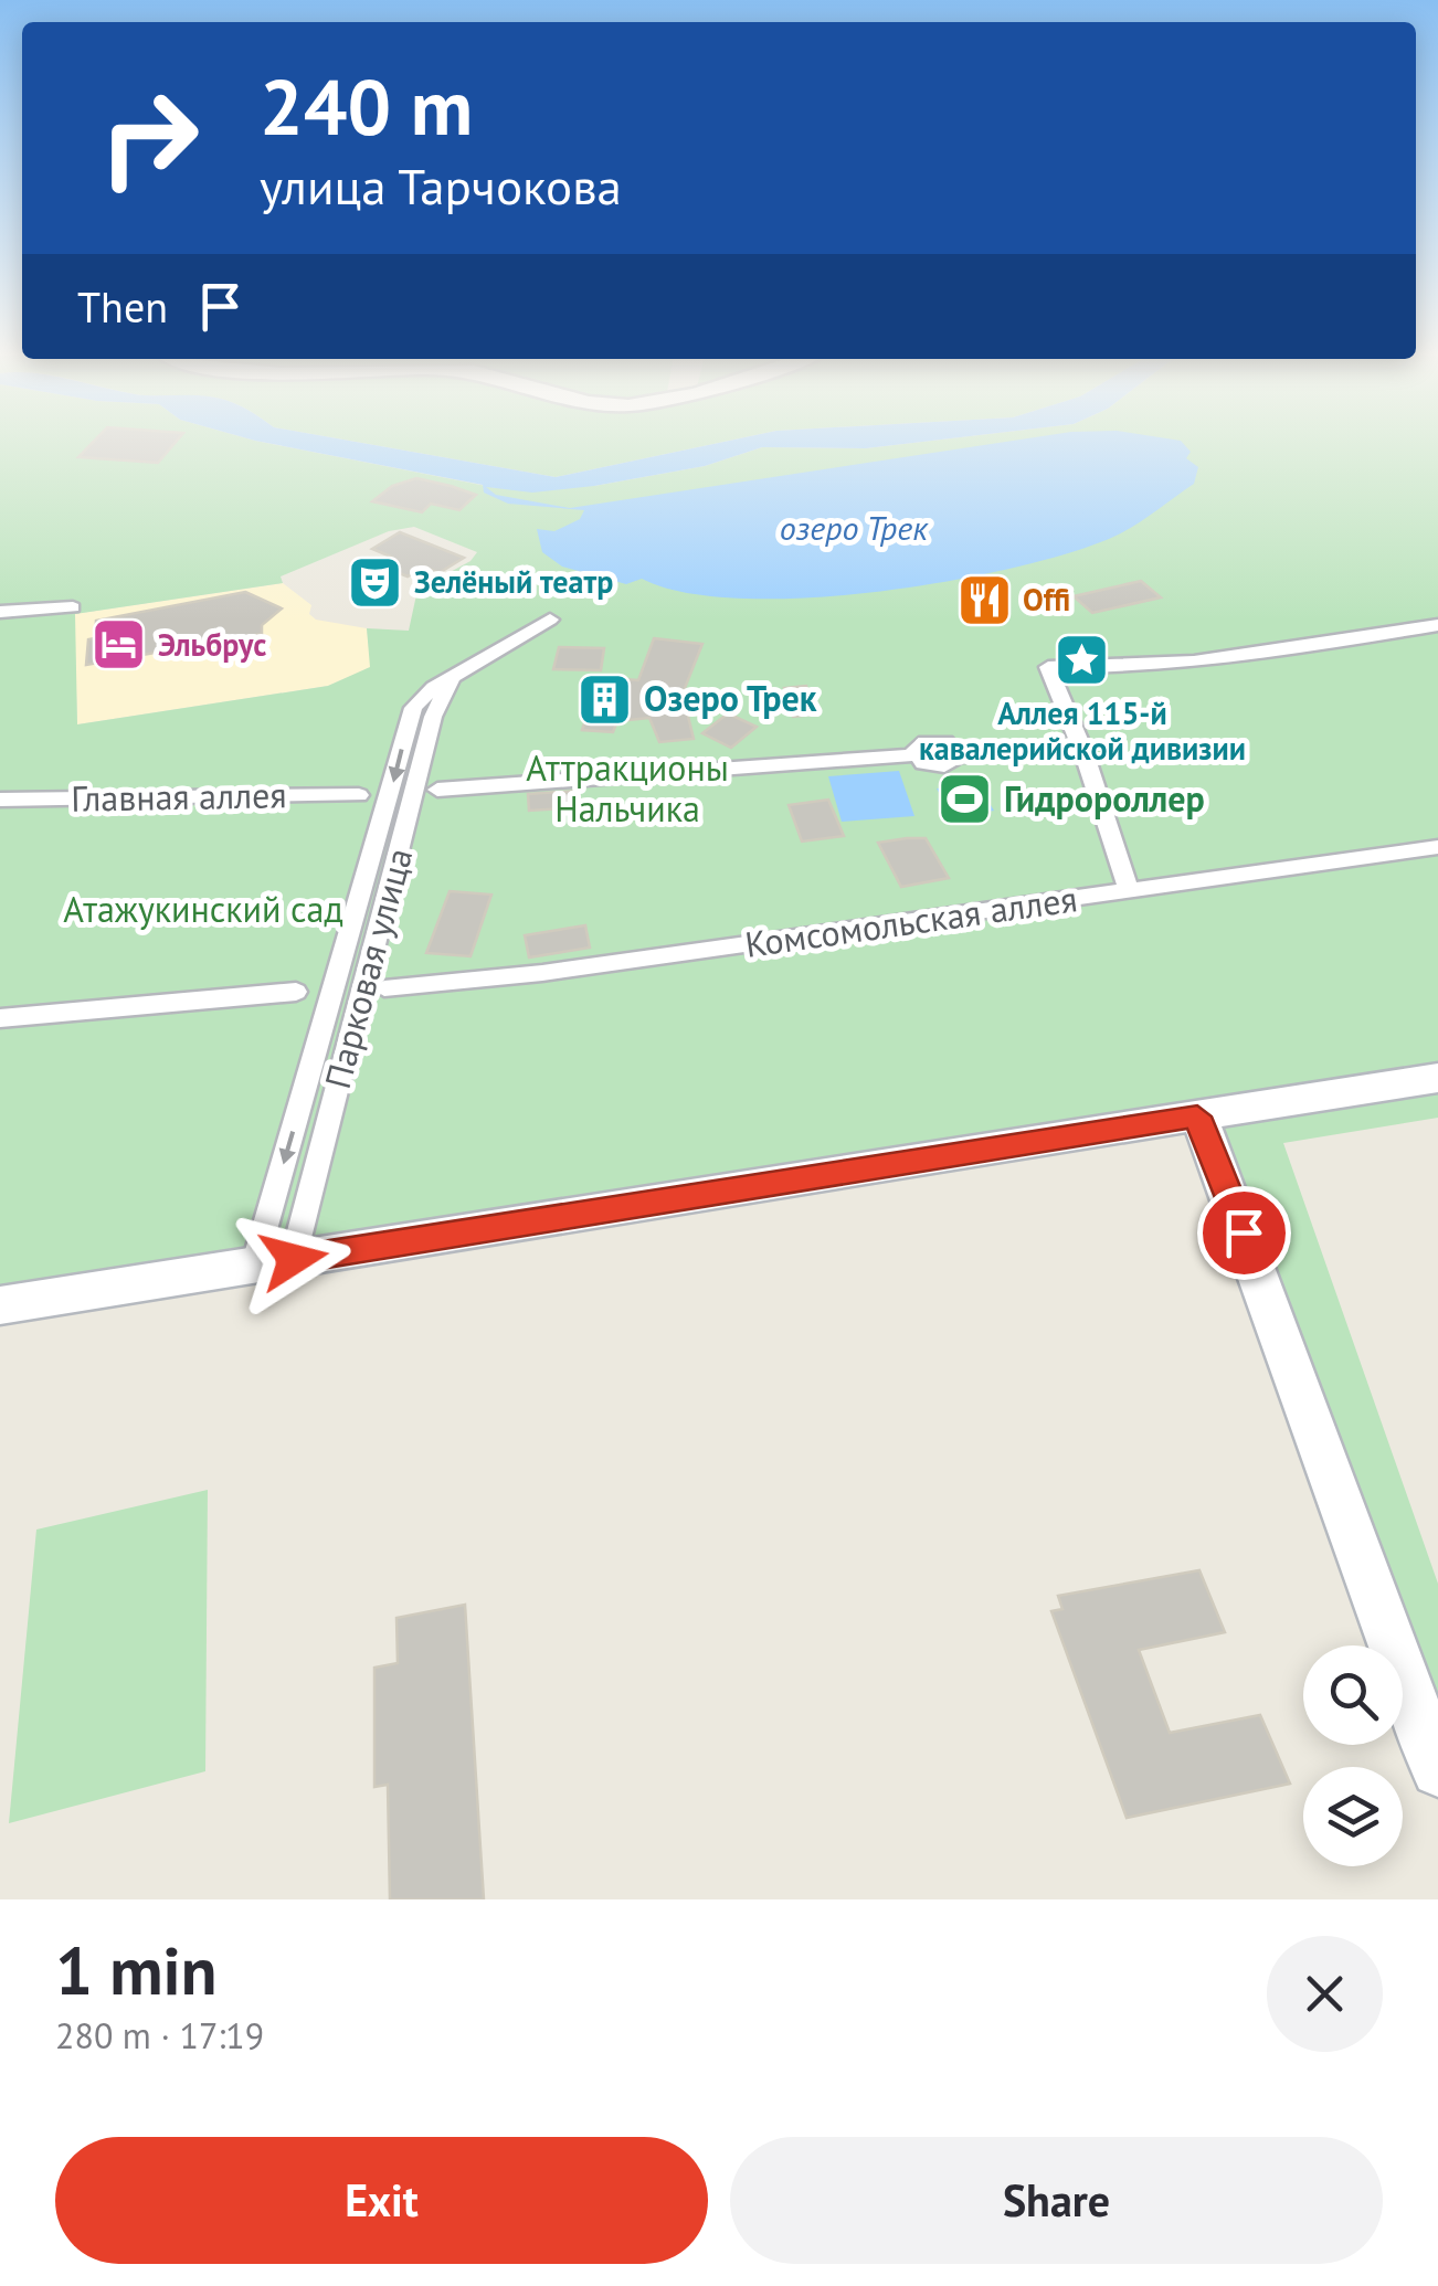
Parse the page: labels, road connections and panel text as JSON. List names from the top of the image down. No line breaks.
{"streets":{"street":["Главная аллея","Комсомольская аллея","Парковая улица"]},"water":["озеро Трек"],"parks":["Аттракционы Нальчика","Атажукинский сад"],"places":{"theatre":["Зелёный театр"],"restaurant":["Offi"],"hotel":["Эльбрус"],"place":["Аллея 115-й кавалерийской дивизии"],"building":["Озеро Трек"],"sports":["Гидророллер"]},"page":{"turn":["240 m","улица Тарчокова"],"then":"Then","heading":["1 min","280 m · 17:19"],"buttons":["Exit","Share"]}}
